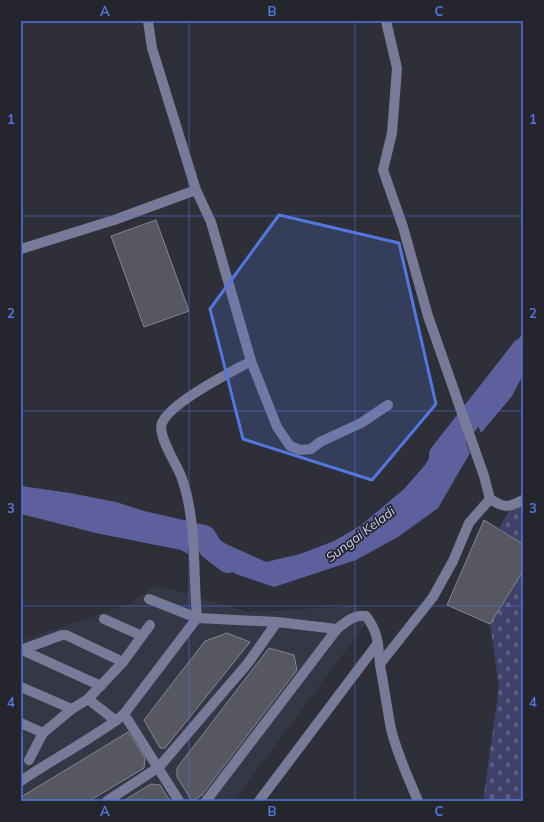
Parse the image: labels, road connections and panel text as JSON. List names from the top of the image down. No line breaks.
{"water":["Sungai Keladi"],"grid":{"columns":["A","B","C"],"rows":["1","2","3","4"]}}
